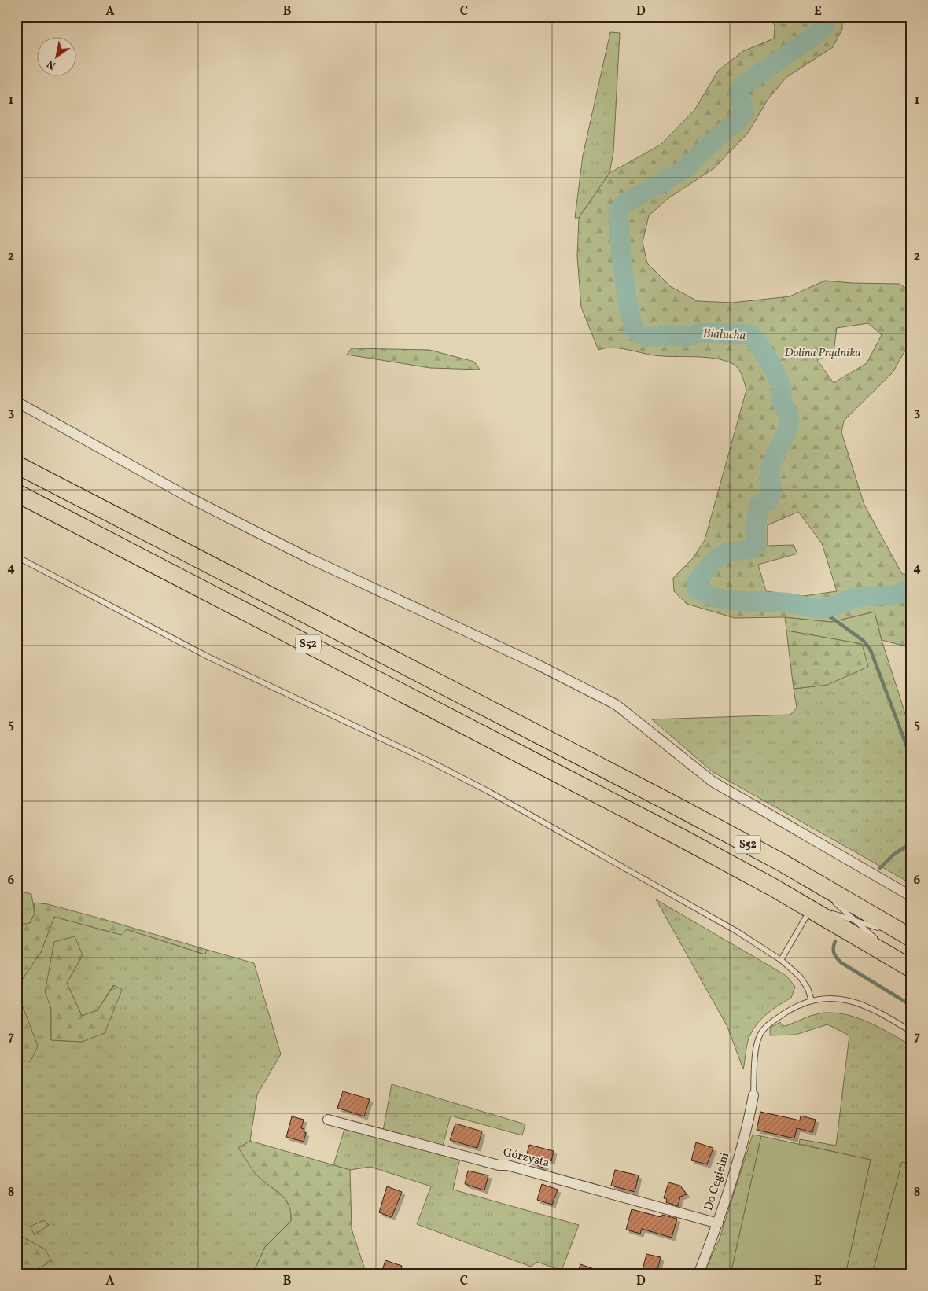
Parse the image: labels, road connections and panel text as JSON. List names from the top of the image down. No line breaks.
{"streets":{"highway":["S52"],"street":["Górzysta","Do Cegielni"]},"crossings":[["Górzysta","Do Cegielni"]],"water":["Białucha"],"parks":["Dolina Prądnika"],"north":"bottom left","grid":{"columns":["A","B","C","D","E"],"rows":["1","2","3","4","5","6","7","8"]}}
